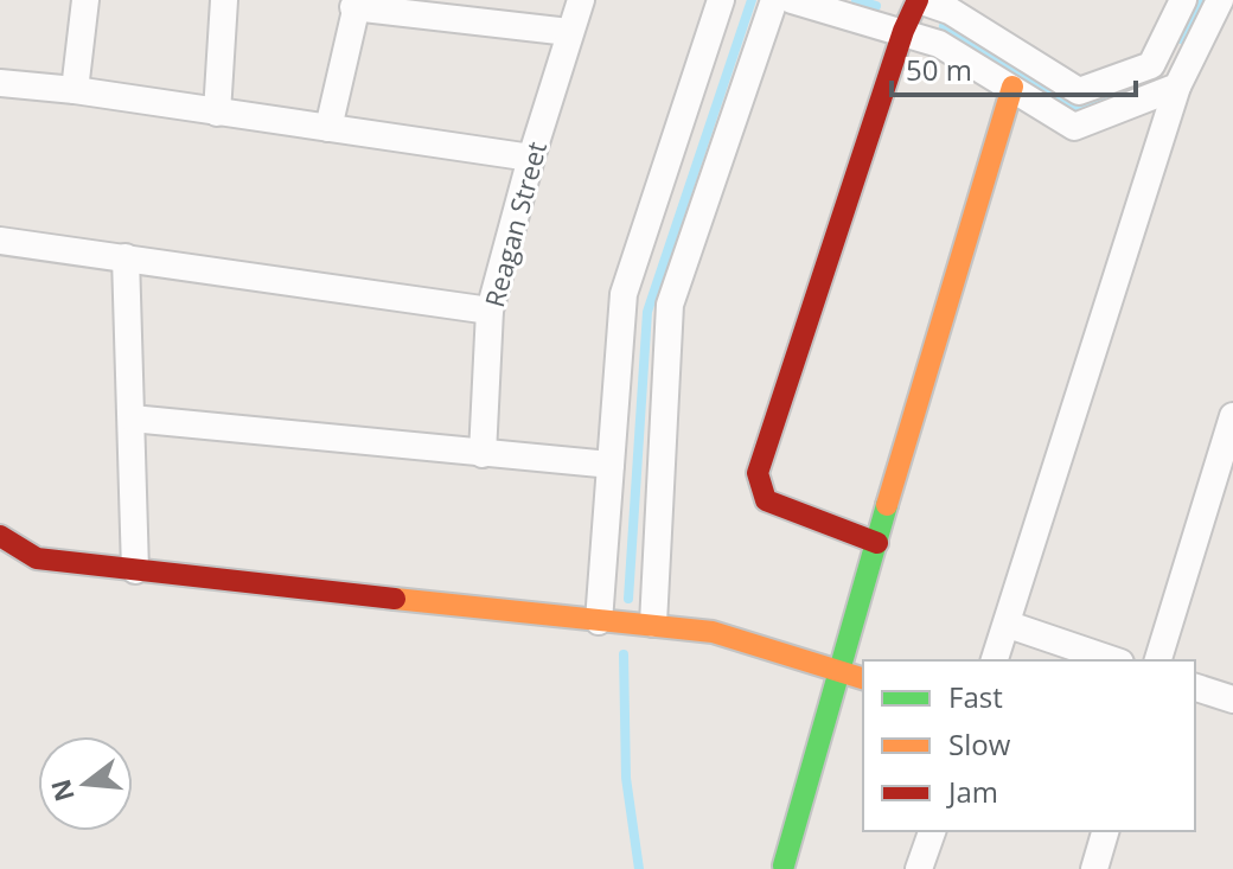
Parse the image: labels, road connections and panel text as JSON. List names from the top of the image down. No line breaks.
{"streets":{"street":["Reagan Street"]},"legend":["Fast","Slow","Jam"],"scale_bar":"50 m","north":"left"}
